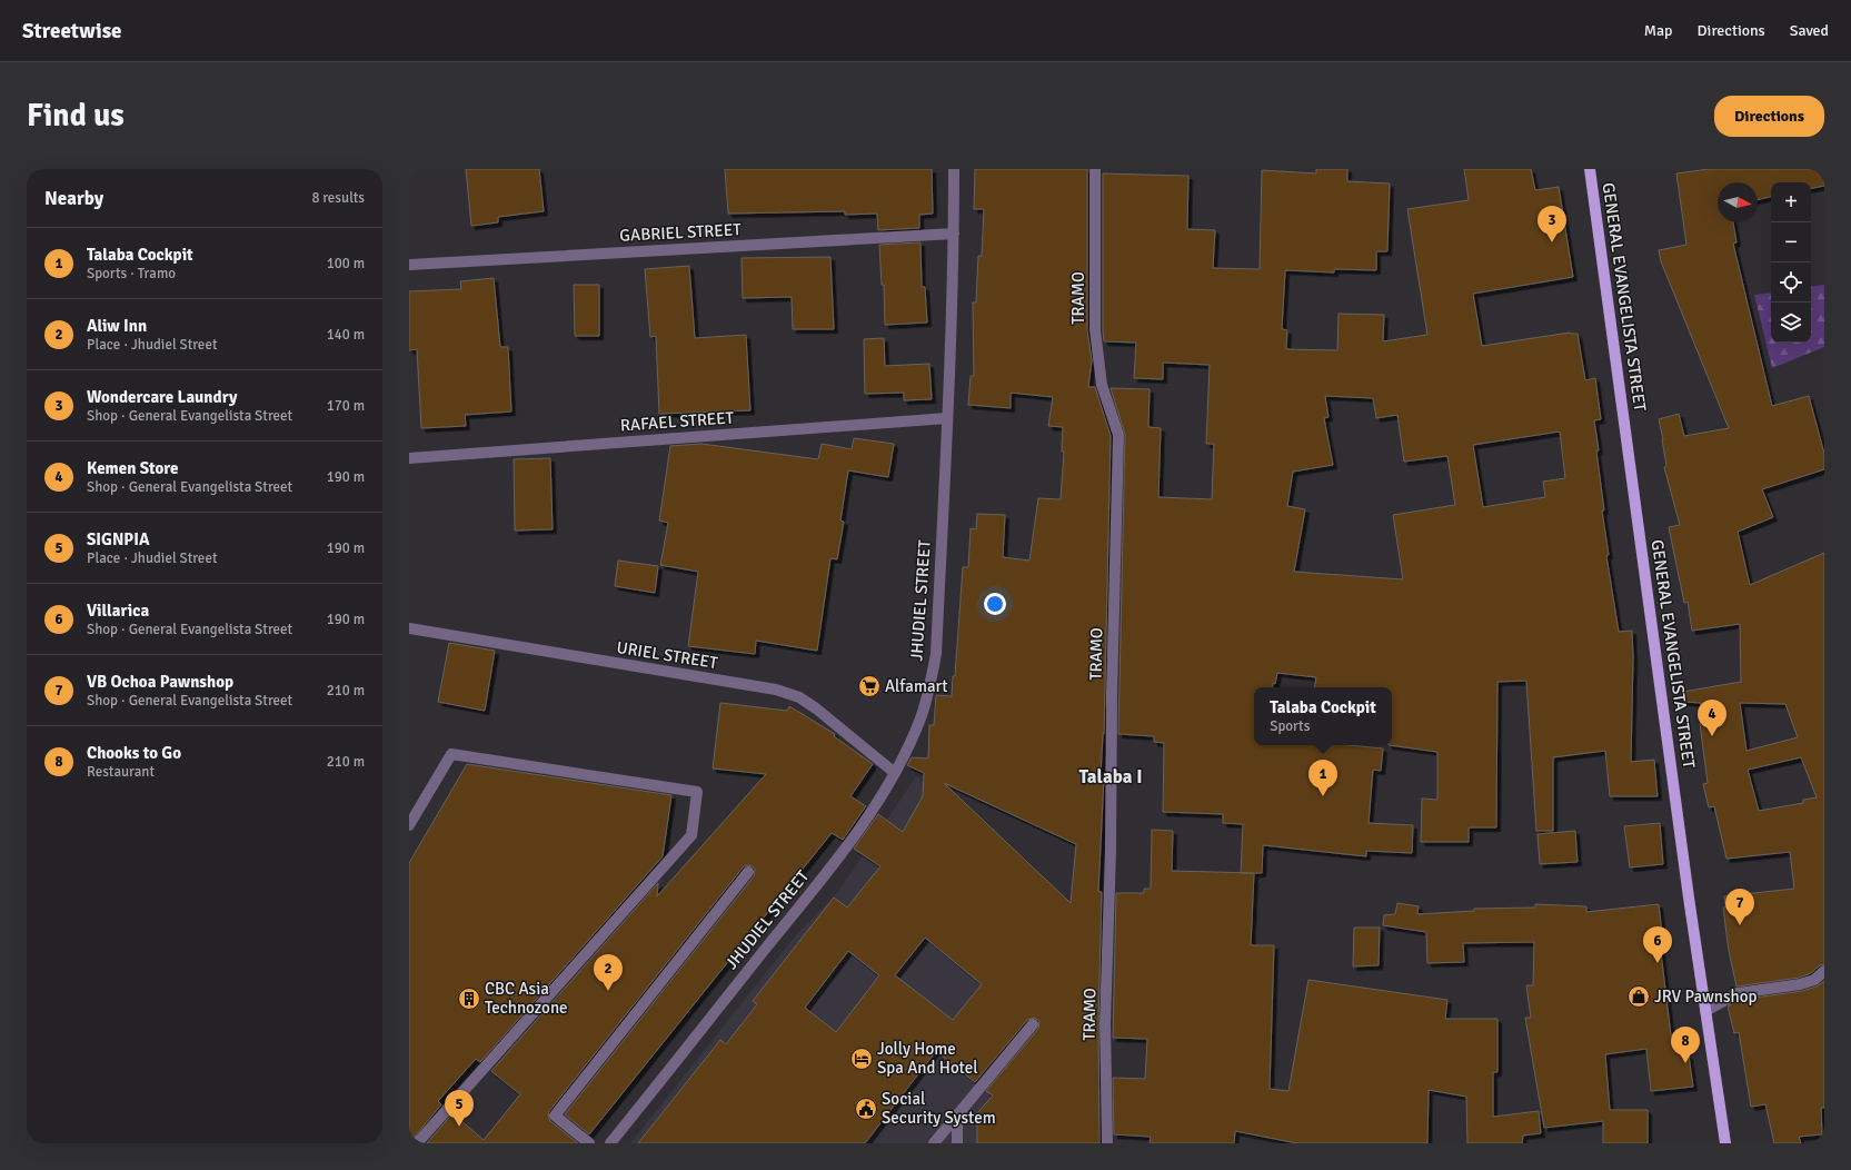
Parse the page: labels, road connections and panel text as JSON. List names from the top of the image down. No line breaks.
{"streets":{"main road":["GENERAL EVANGELISTA STREET"],"street":["GABRIEL STREET","TRAMO","RAFAEL STREET","JHUDIEL STREET","URIEL STREET"]},"crossings":[["GABRIEL STREET","JHUDIEL STREET"],["RAFAEL STREET","JHUDIEL STREET"],["JHUDIEL STREET","URIEL STREET"]],"districts":["Talaba I"],"places":{"supermarket":["Alfamart"],"shop":["JRV Pawnshop"],"building":["CBC Asia Technozone"],"hotel":["Jolly Home Spa And Hotel"],"public building":["Social Security System"]},"north":"right","page":{"header":"Streetwise","nav":["Map","Directions","Saved"],"buttons":"Directions","title":"Find us","heading":["Nearby","8 results"],"map_buttons":["+","−"],"pins":["3","4","1","7","6","2","8","5"],"list":[{"mark":"1","name":"Talaba Cockpit","note":"Sports · Tramo","value":"100 m"},{"mark":"2","name":"Aliw Inn","note":"Place · Jhudiel Street","value":"140 m"},{"mark":"3","name":"Wondercare Laundry","note":"Shop · General Evangelista Street","value":"170 m"},{"mark":"4","name":"Kemen Store","note":"Shop · General Evangelista Street","value":"190 m"},{"mark":"5","name":"SIGNPIA","note":"Place · Jhudiel Street","value":"190 m"},{"mark":"6","name":"Villarica","note":"Shop · General Evangelista Street","value":"190 m"},{"mark":"7","name":"VB Ochoa Pawnshop","note":"Shop · General Evangelista Street","value":"210 m"},{"mark":"8","name":"Chooks to Go","note":"Restaurant","value":"210 m"}],"popup":["Talaba Cockpit","Sports"]}}
